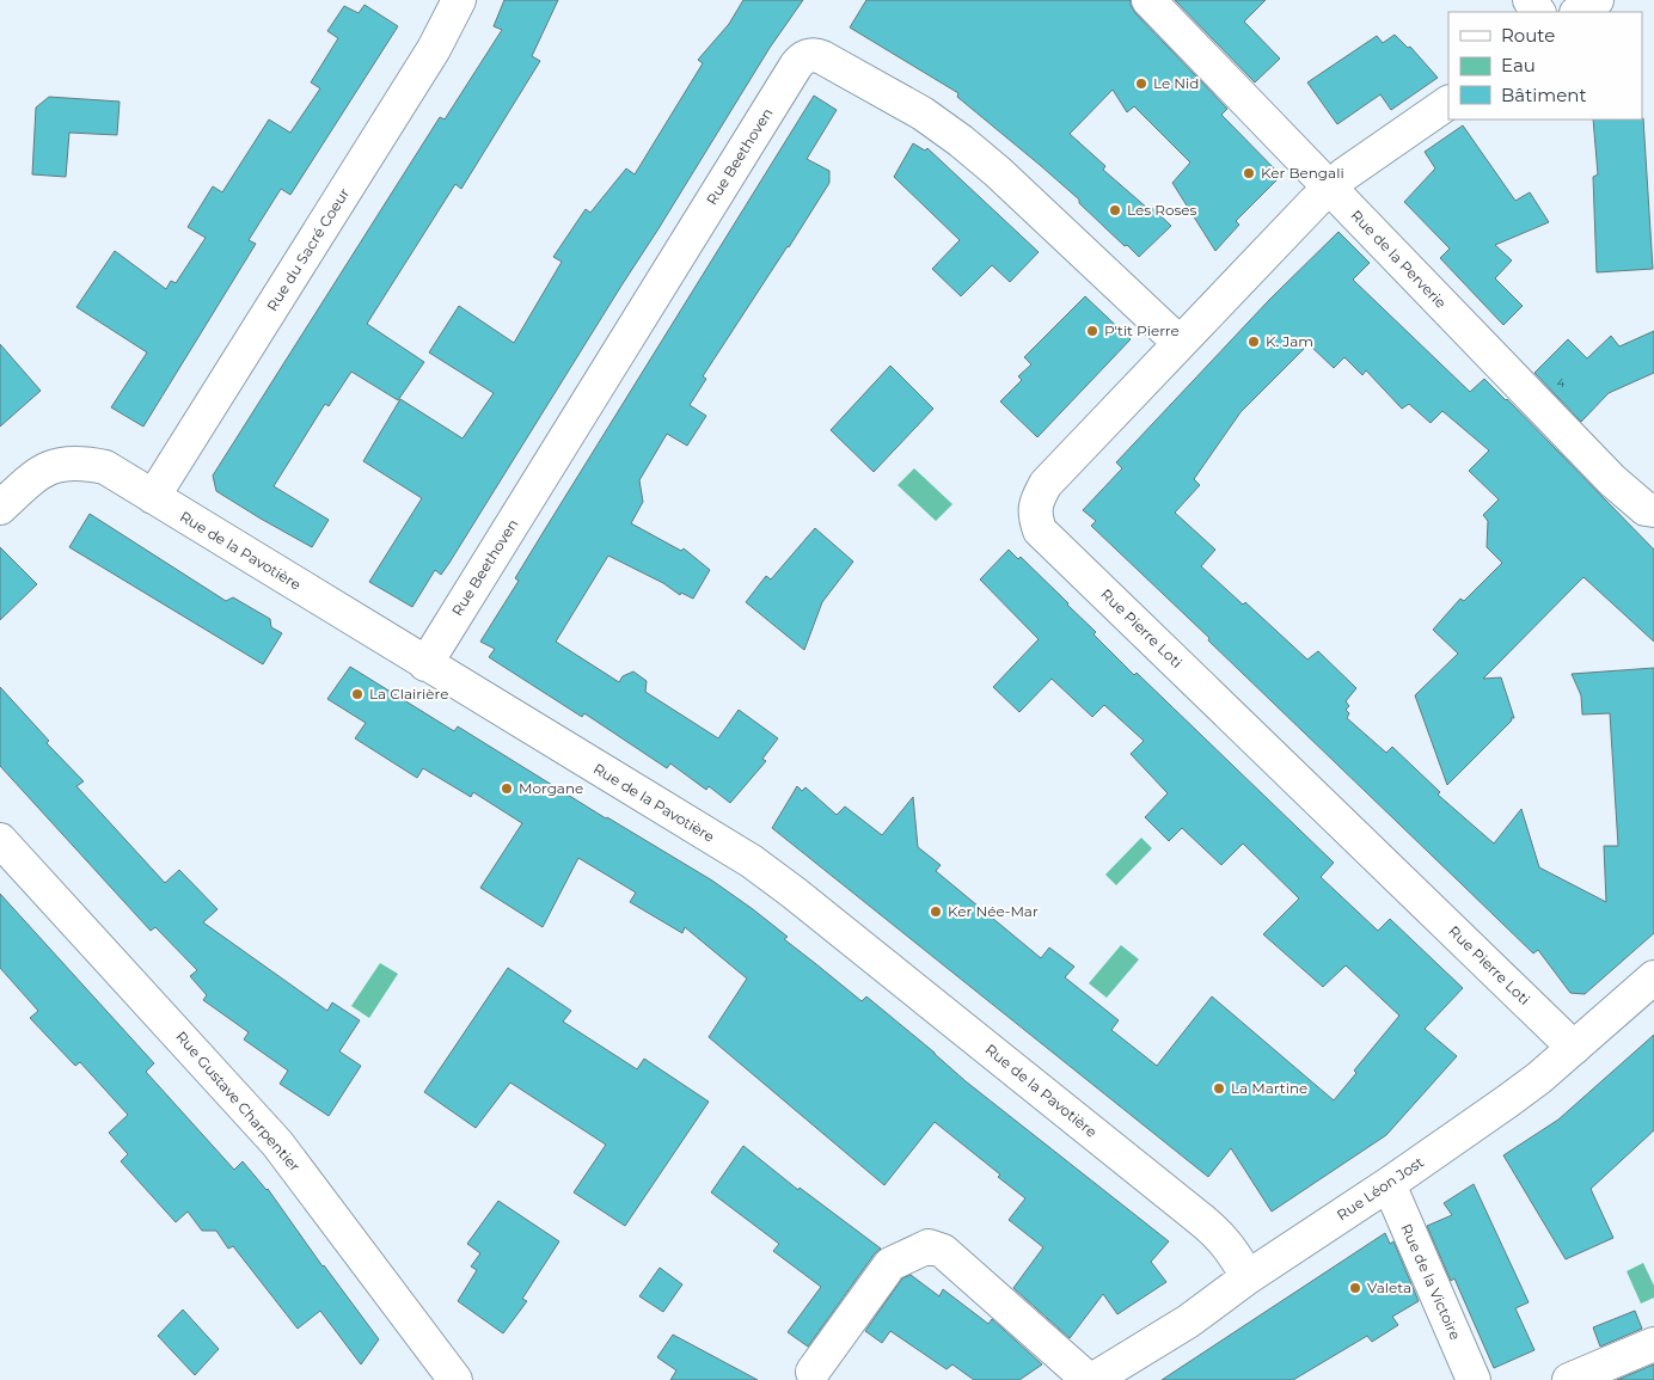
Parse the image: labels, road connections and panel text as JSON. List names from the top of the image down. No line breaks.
{"streets":{"street":["Rue Beethoven","Rue du Sacré Coeur","Rue de la Perverie","Rue de la Pavotière","Rue Pierre Loti","Rue Gustave Charpentier","Rue Léon Jost","Rue de la Victoire"]},"crossings":[["Rue Beethoven","Rue de la Pavotière"],["Rue Beethoven","Rue Pierre Loti"],["Rue du Sacré Coeur","Rue de la Pavotière"],["Rue de la Perverie","Rue Pierre Loti"],["Rue de la Pavotière","Rue Léon Jost"],["Rue Pierre Loti","Rue Léon Jost"],["Rue Léon Jost","Rue de la Victoire"]],"places":["Le Nid","Ker Bengali","Les Roses","P'tit Pierre","K. Jam","La Clairière","Morgane","Ker Née-Mar","La Martine","Valeta"],"house_numbers":["4"],"legend":["Route","Eau","Bâtiment"]}
